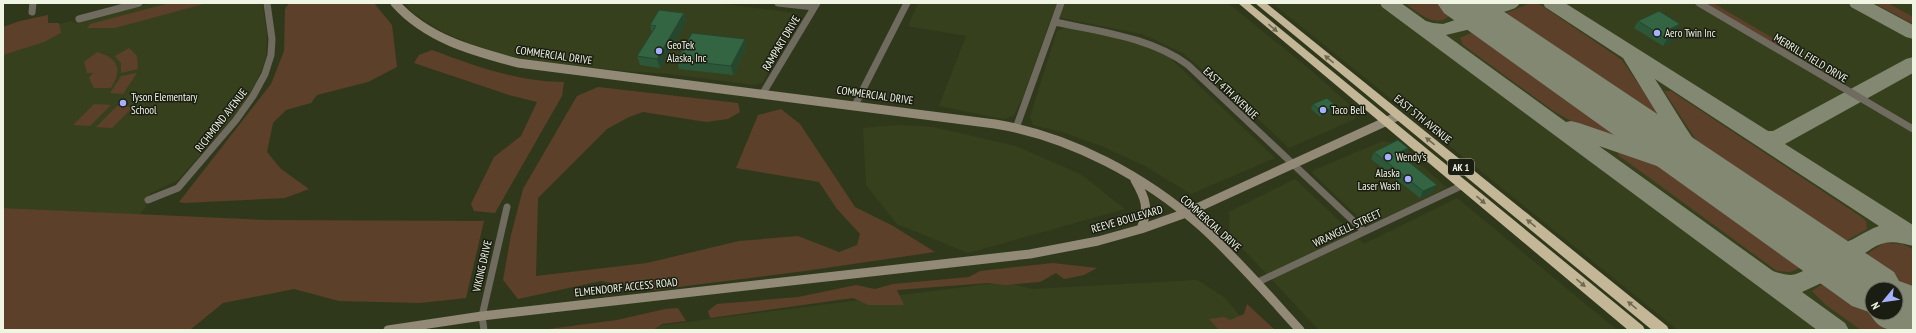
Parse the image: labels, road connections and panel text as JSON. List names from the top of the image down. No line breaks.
{"streets":{"highway":["EAST 5TH AVENUE","AK 1"],"main road":["COMMERCIAL DRIVE","REEVE BOULEVARD","ELMENDORF ACCESS ROAD"],"street":["RAMPART DRIVE","MERRILL FIELD DRIVE","EAST 4TH AVENUE","RICHMOND AVENUE","WRANGELL STREET","VIKING DRIVE"]},"crossings":[["RAMPART DRIVE","COMMERCIAL DRIVE"],["COMMERCIAL DRIVE","REEVE BOULEVARD"],["COMMERCIAL DRIVE","WRANGELL STREET"],["EAST 4TH AVENUE","REEVE BOULEVARD"],["EAST 4TH AVENUE","WRANGELL STREET"],["EAST 5TH AVENUE","REEVE BOULEVARD"],["AK 1","REEVE BOULEVARD"],["AK 1","WRANGELL STREET"],["REEVE BOULEVARD","ELMENDORF ACCESS ROAD"],["VIKING DRIVE","ELMENDORF ACCESS ROAD"]],"places":["Aero Twin Inc","GeoTek Alaska, Inc","Tyson Elementary School","Taco Bell","Wendy's","Alaska Laser Wash"],"north":"bottom left"}
